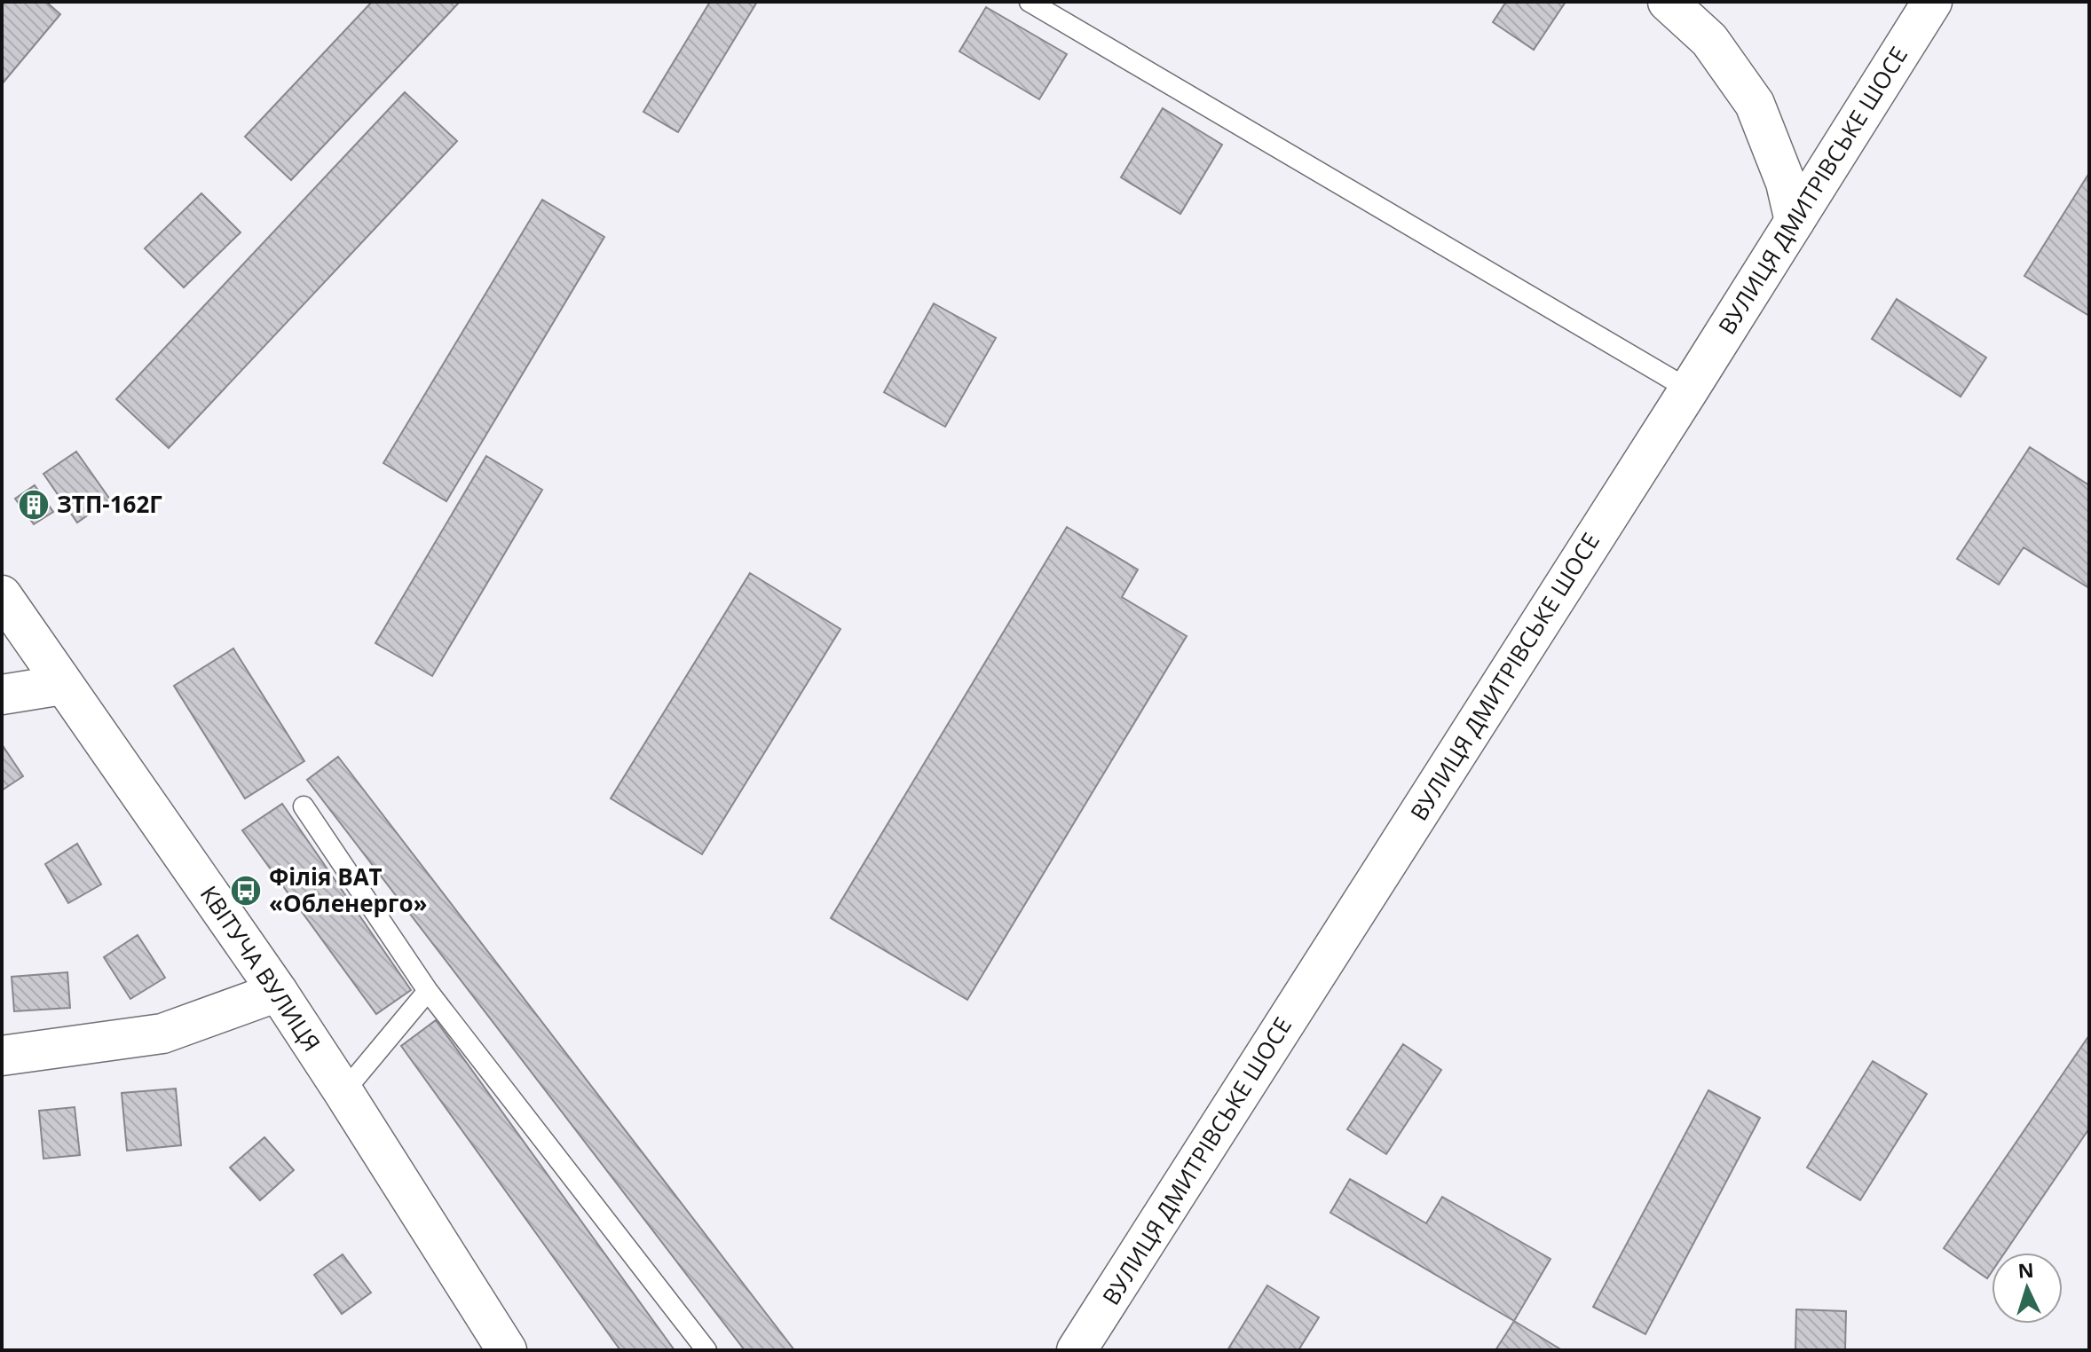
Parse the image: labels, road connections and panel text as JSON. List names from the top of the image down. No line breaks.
{"streets":{"main road":["ВУЛИЦЯ ДМИТРІВСЬКЕ ШОСЕ","КВІТУЧА ВУЛИЦЯ"]},"places":{"building":["ЗТП-162Г"],"bus stop":["Філія ВАТ «Обленерго»"]},"north":"top"}
